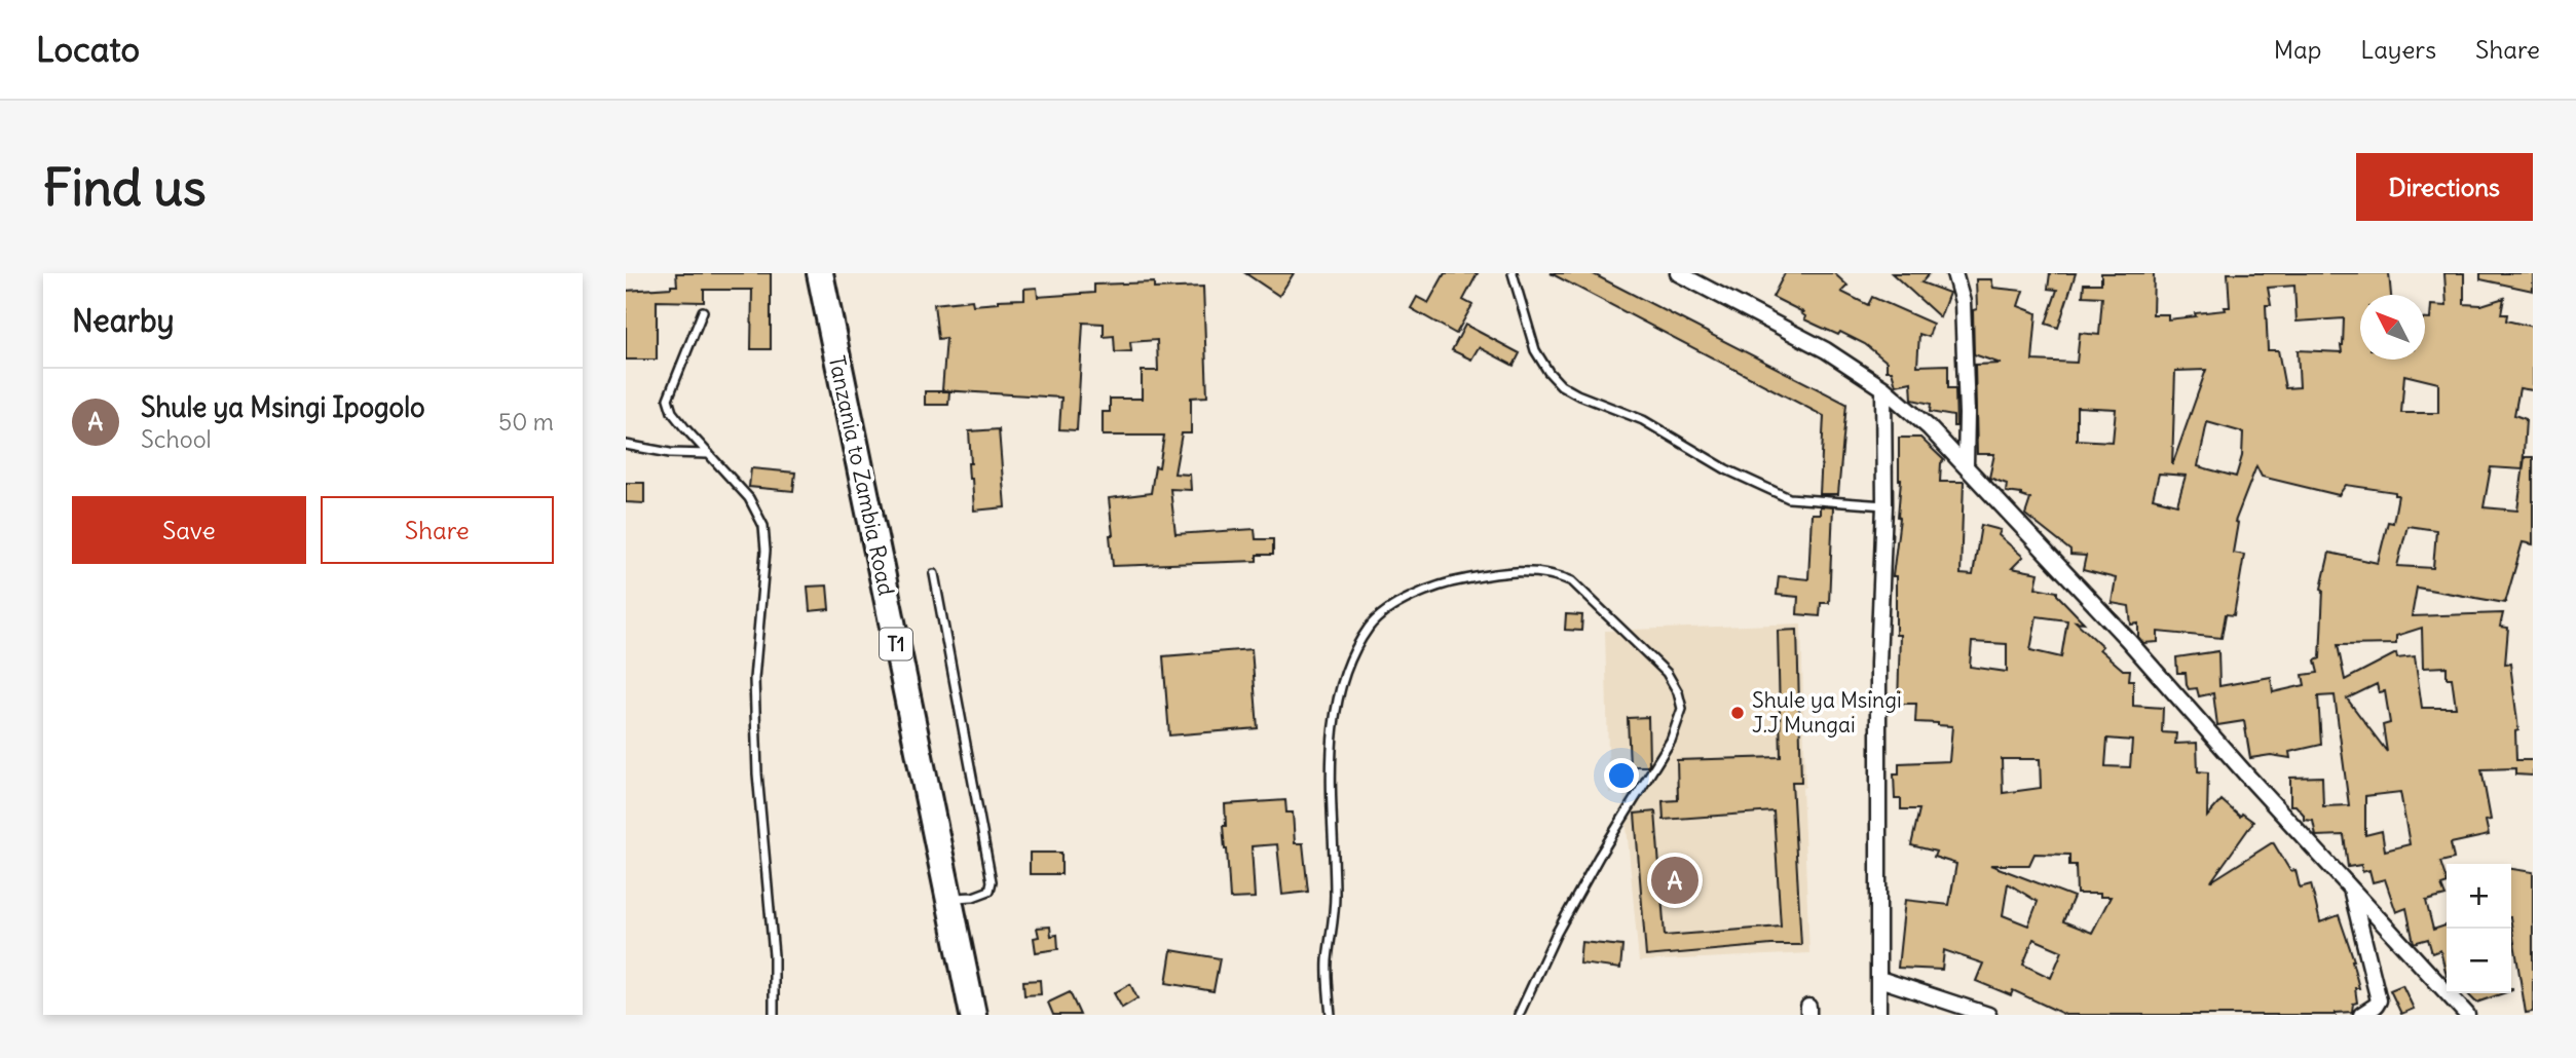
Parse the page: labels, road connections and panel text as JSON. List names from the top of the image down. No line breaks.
{"streets":{"highway":["Tanzania to Zambia Road","T1"]},"places":["Shule ya Msingi J.J Mungai"],"north":"top left","page":{"header":"Locato","nav":["Map","Layers","Share"],"buttons":["Directions",["Save","Share"]],"title":"Find us","heading":"Nearby","list":[{"mark":"A","name":"Shule ya Msingi Ipogolo","note":"School","value":"50 m"}],"pins":"A","map_buttons":["+","−"]}}
